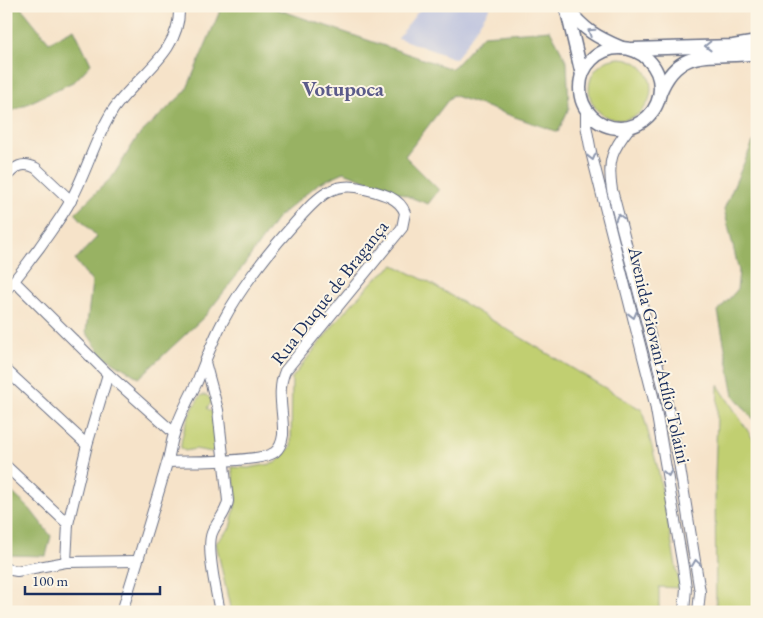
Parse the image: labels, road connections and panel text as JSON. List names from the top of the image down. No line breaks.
{"streets":{"street":["Rua Duque de Bragança","Avenida Giovani Atílio Tolaini"]},"districts":["Votupoca"],"scale_bar":"100 m"}
